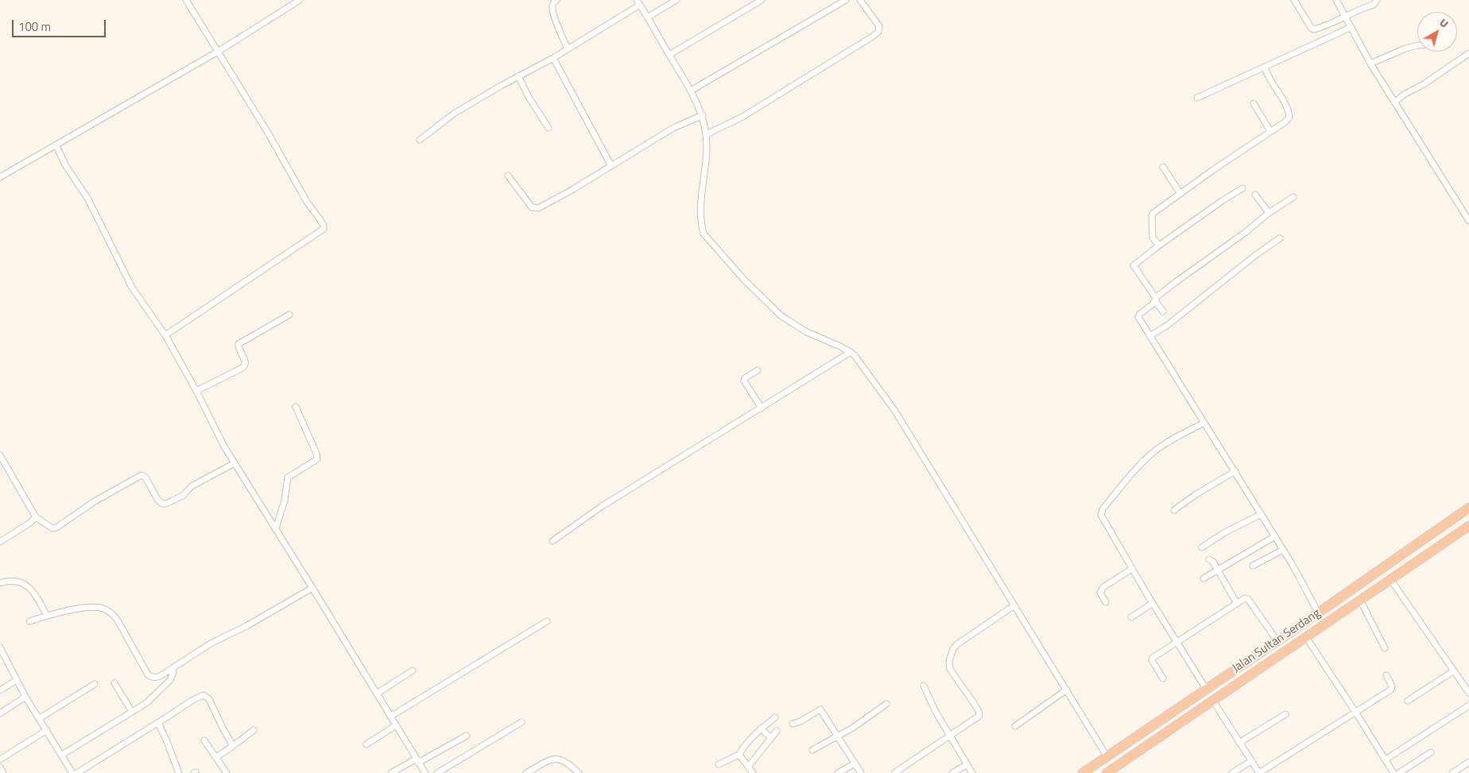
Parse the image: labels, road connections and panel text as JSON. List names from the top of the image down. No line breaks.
{"streets":{"highway":["Jalan Sultan Serdang"]},"scale_bar":"100 m","north":"top right"}
